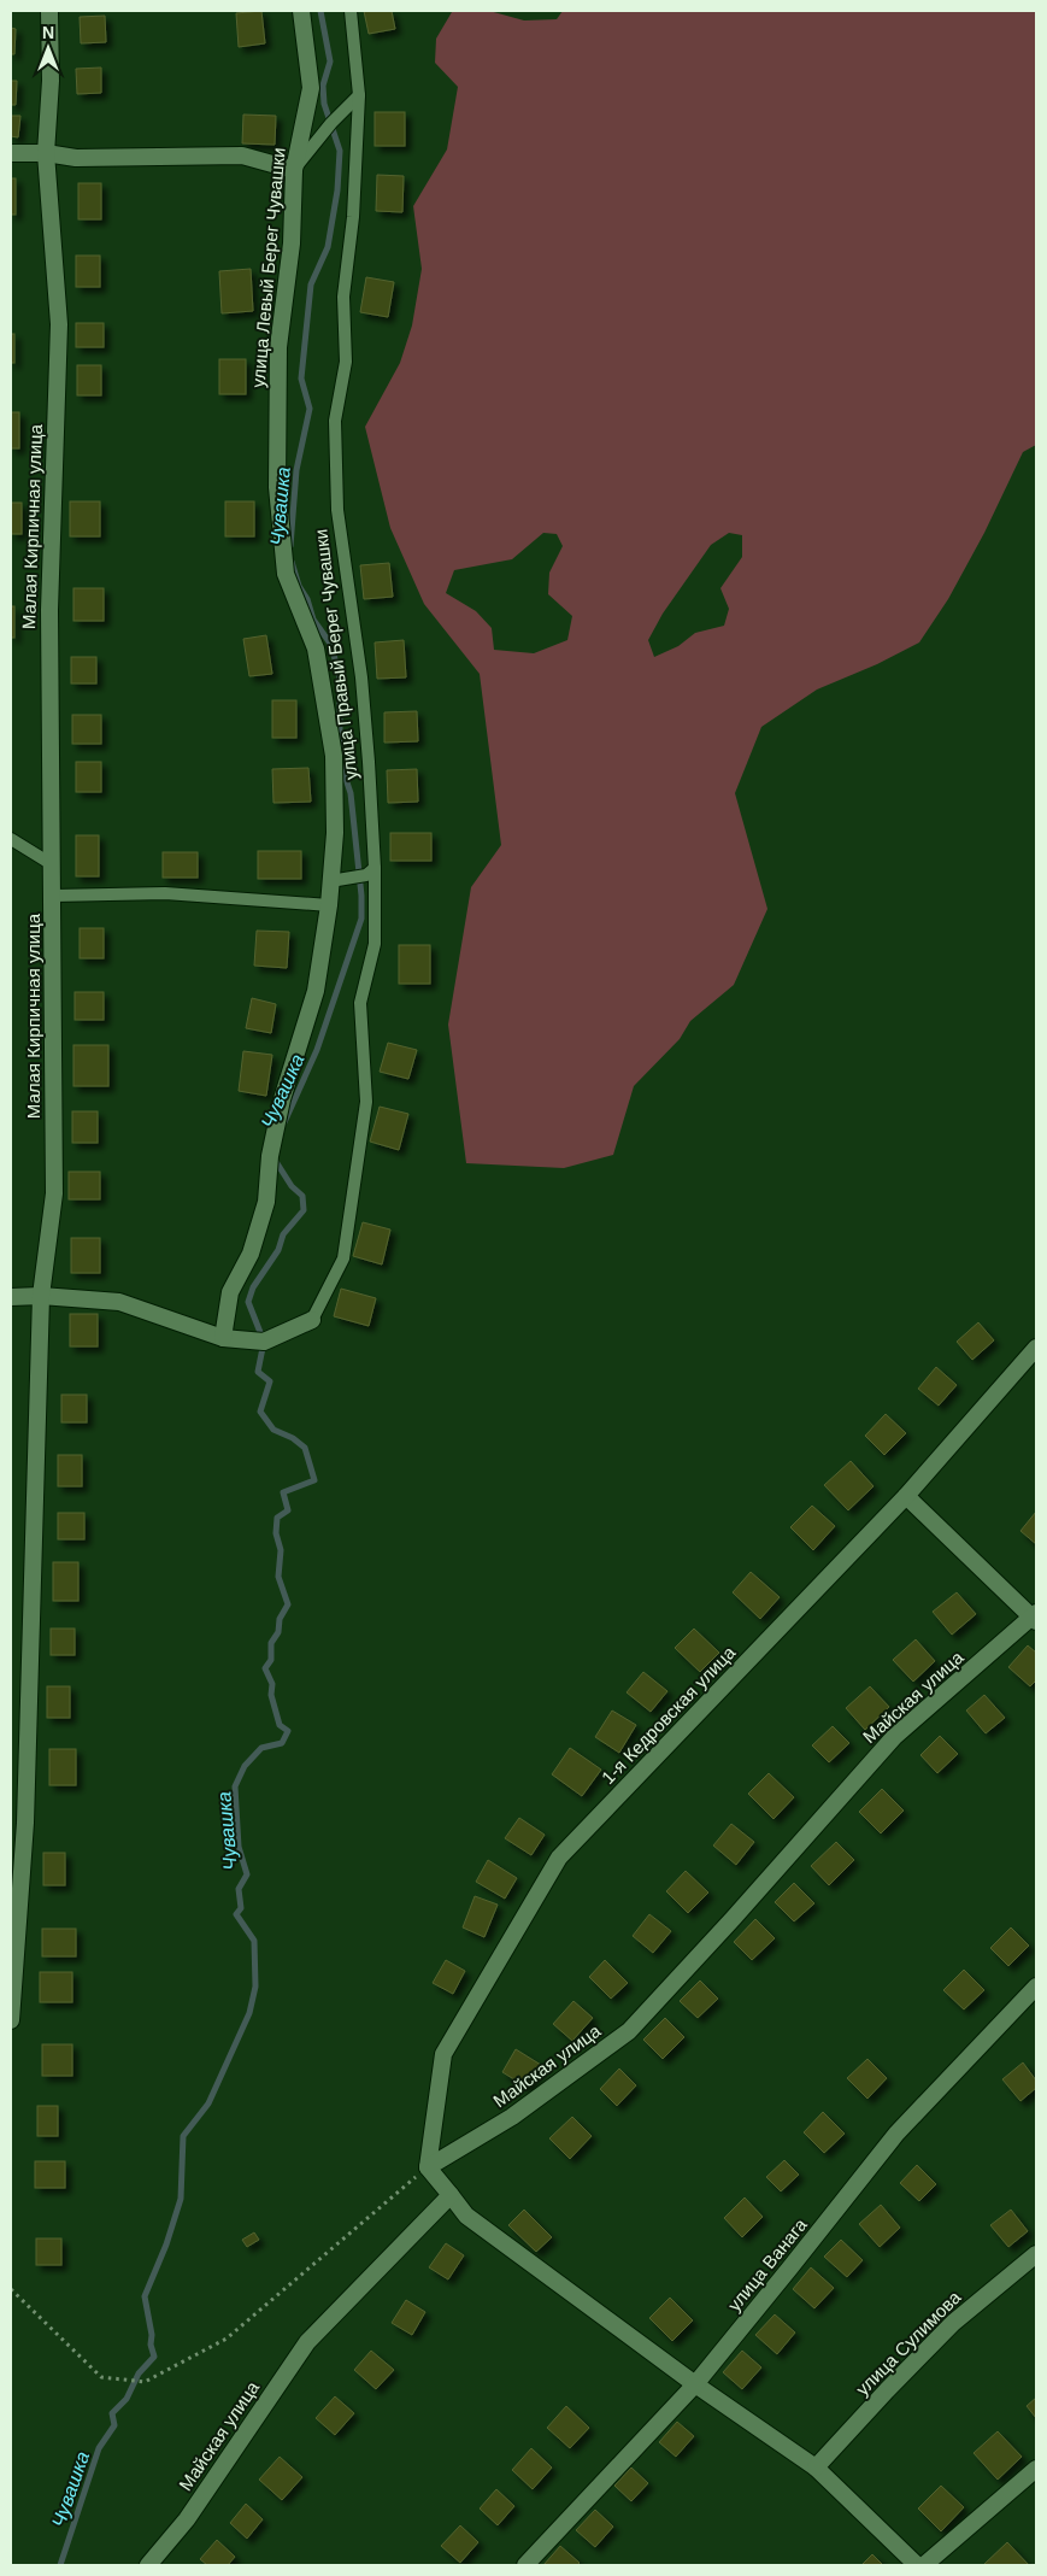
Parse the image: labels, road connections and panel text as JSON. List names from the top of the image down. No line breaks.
{"streets":{"street":["улица Левый Берег Чувашки","Малая Кирпичная улица","Майская улица","1-я Кедровская улица","улица Ванага","улица Сулимова"],"lane":["улица Правый Берег Чувашки"]},"crossings":[["Майская улица","1-я Кедровская улица"]],"water":["Чувашка"],"north":"top"}
